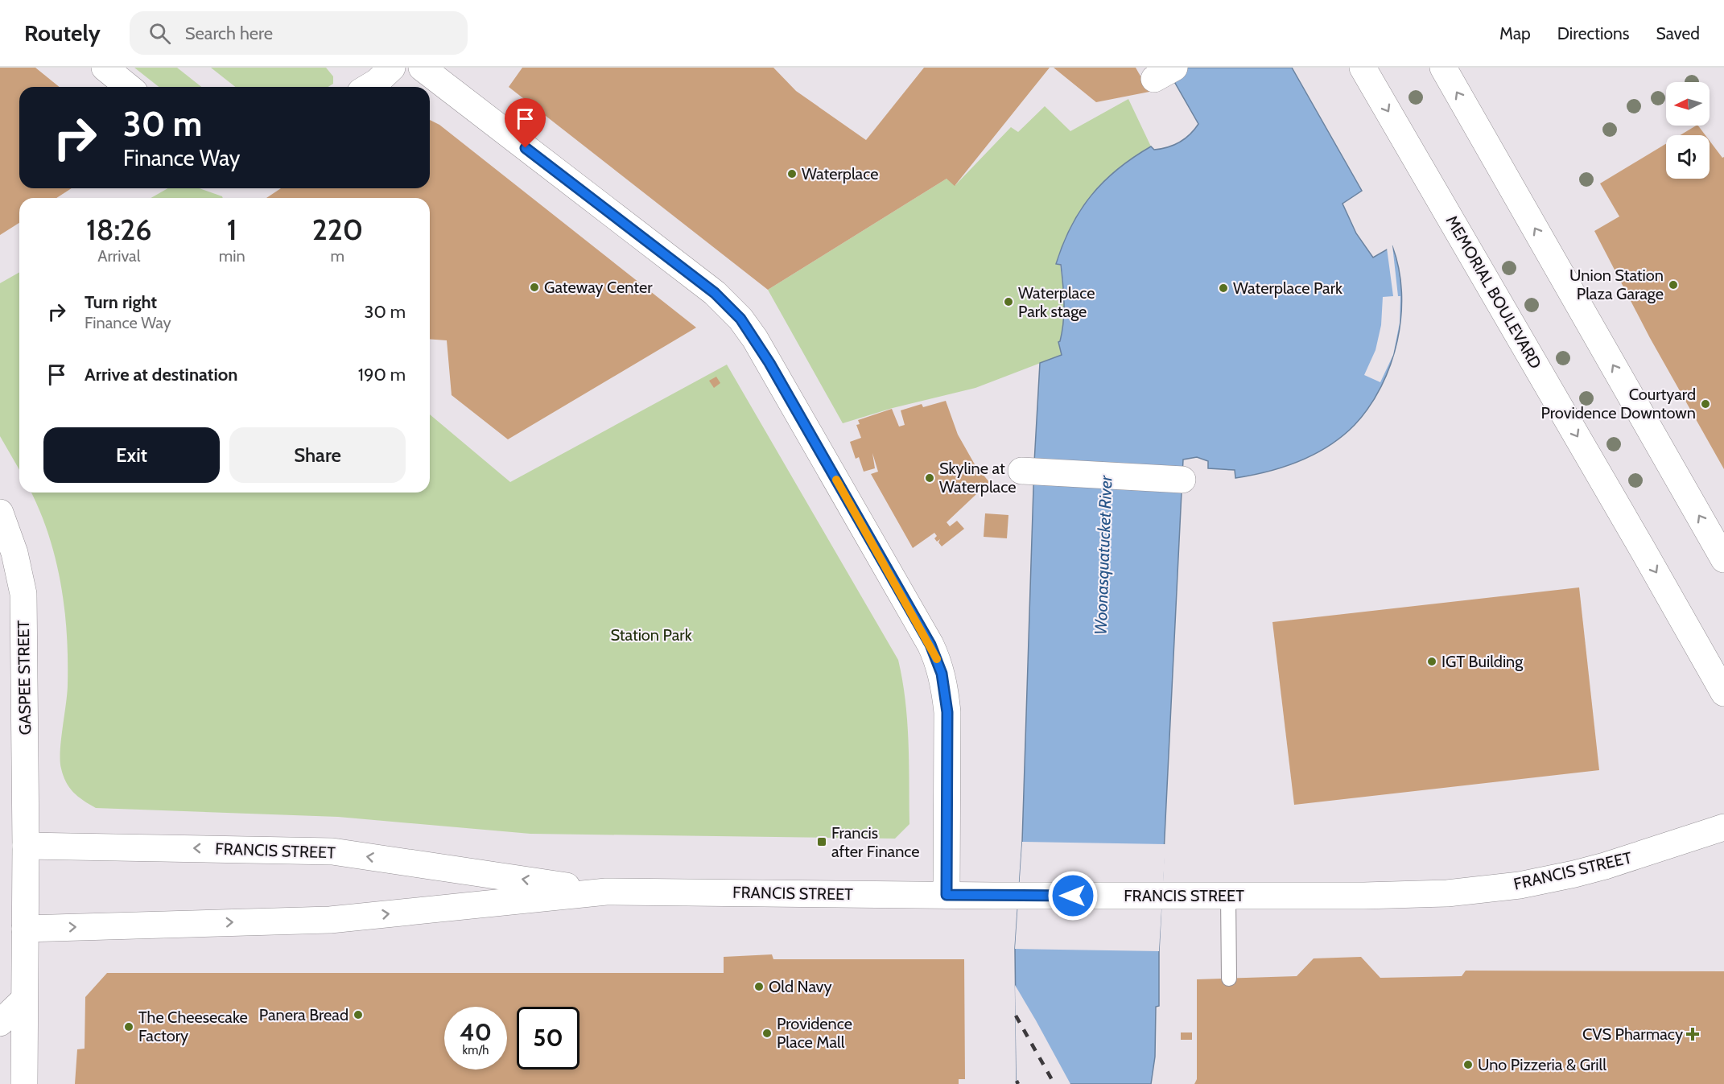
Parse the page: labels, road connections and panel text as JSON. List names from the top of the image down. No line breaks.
{"streets":{"main road":["MEMORIAL BOULEVARD","GASPEE STREET","FRANCIS STREET"]},"crossings":[["GASPEE STREET","FRANCIS STREET"]],"water":["Woonasquatucket River"],"parks":["Station Park"],"places":{"other":["Waterplace","Union Station Plaza Garage","Gateway Center","Waterplace Park","Waterplace Park stage","Courtyard Providence Downtown","Skyline at Waterplace","IGT Building","Old Navy","Panera Bread","The Cheesecake Factory","Providence Place Mall","Uno Pizzeria & Grill"],"transit":["Francis after Finance"],"health":["CVS Pharmacy"]},"north":"left","page":{"header":"Routely","search":"Search here","nav":["Map","Directions","Saved"],"turn":["30 m","Finance Way"],"eta":["18:26","Arrival","1","min","220","m"],"list":[{"name":"Turn right","note":"Finance Way","value":"30 m"},{"name":"Arrive at destination","value":"190 m"}],"buttons":["Exit","Share"],"speed":"40 km/h","limit":"50"}}
